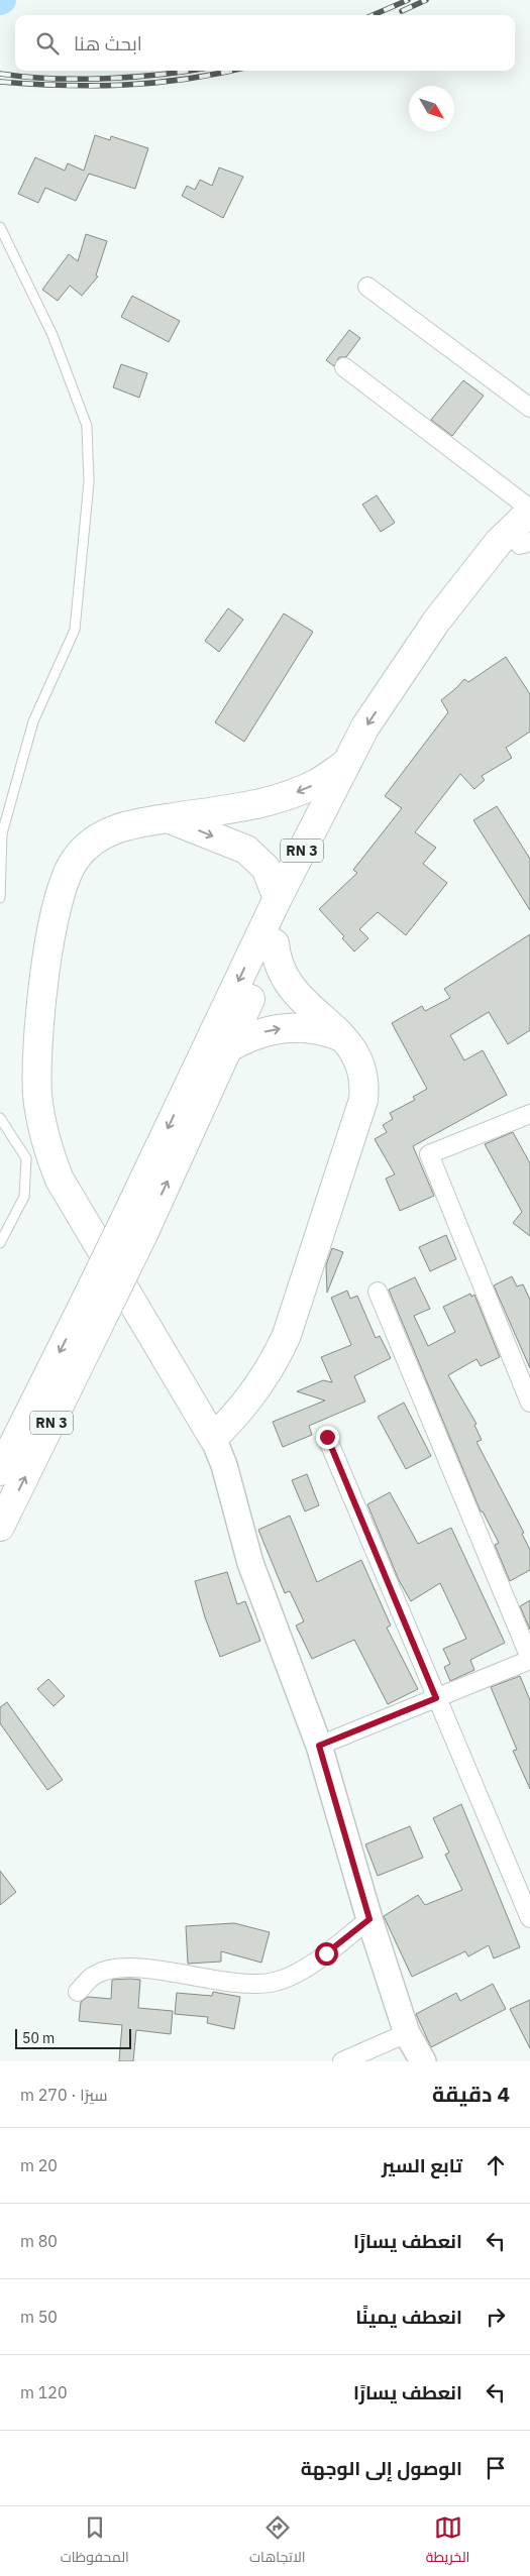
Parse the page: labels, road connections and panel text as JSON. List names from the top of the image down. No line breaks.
{"streets":{"highway":["RN 3"]},"scale_bar":"50 m","north":"bottom right","page":{"search":"ابحث هنا","scale":"50 m","heading":["4 دقيقة","سيرًا · 270 m"],"list":[["تابع السير","20 m"],["انعطف يسارًا","80 m"],["انعطف يمينًا","50 m"],["انعطف يسارًا","120 m"],"الوصول إلى الوجهة"],"nav":["الخريطة","الاتجاهات","المحفوظات"]}}
